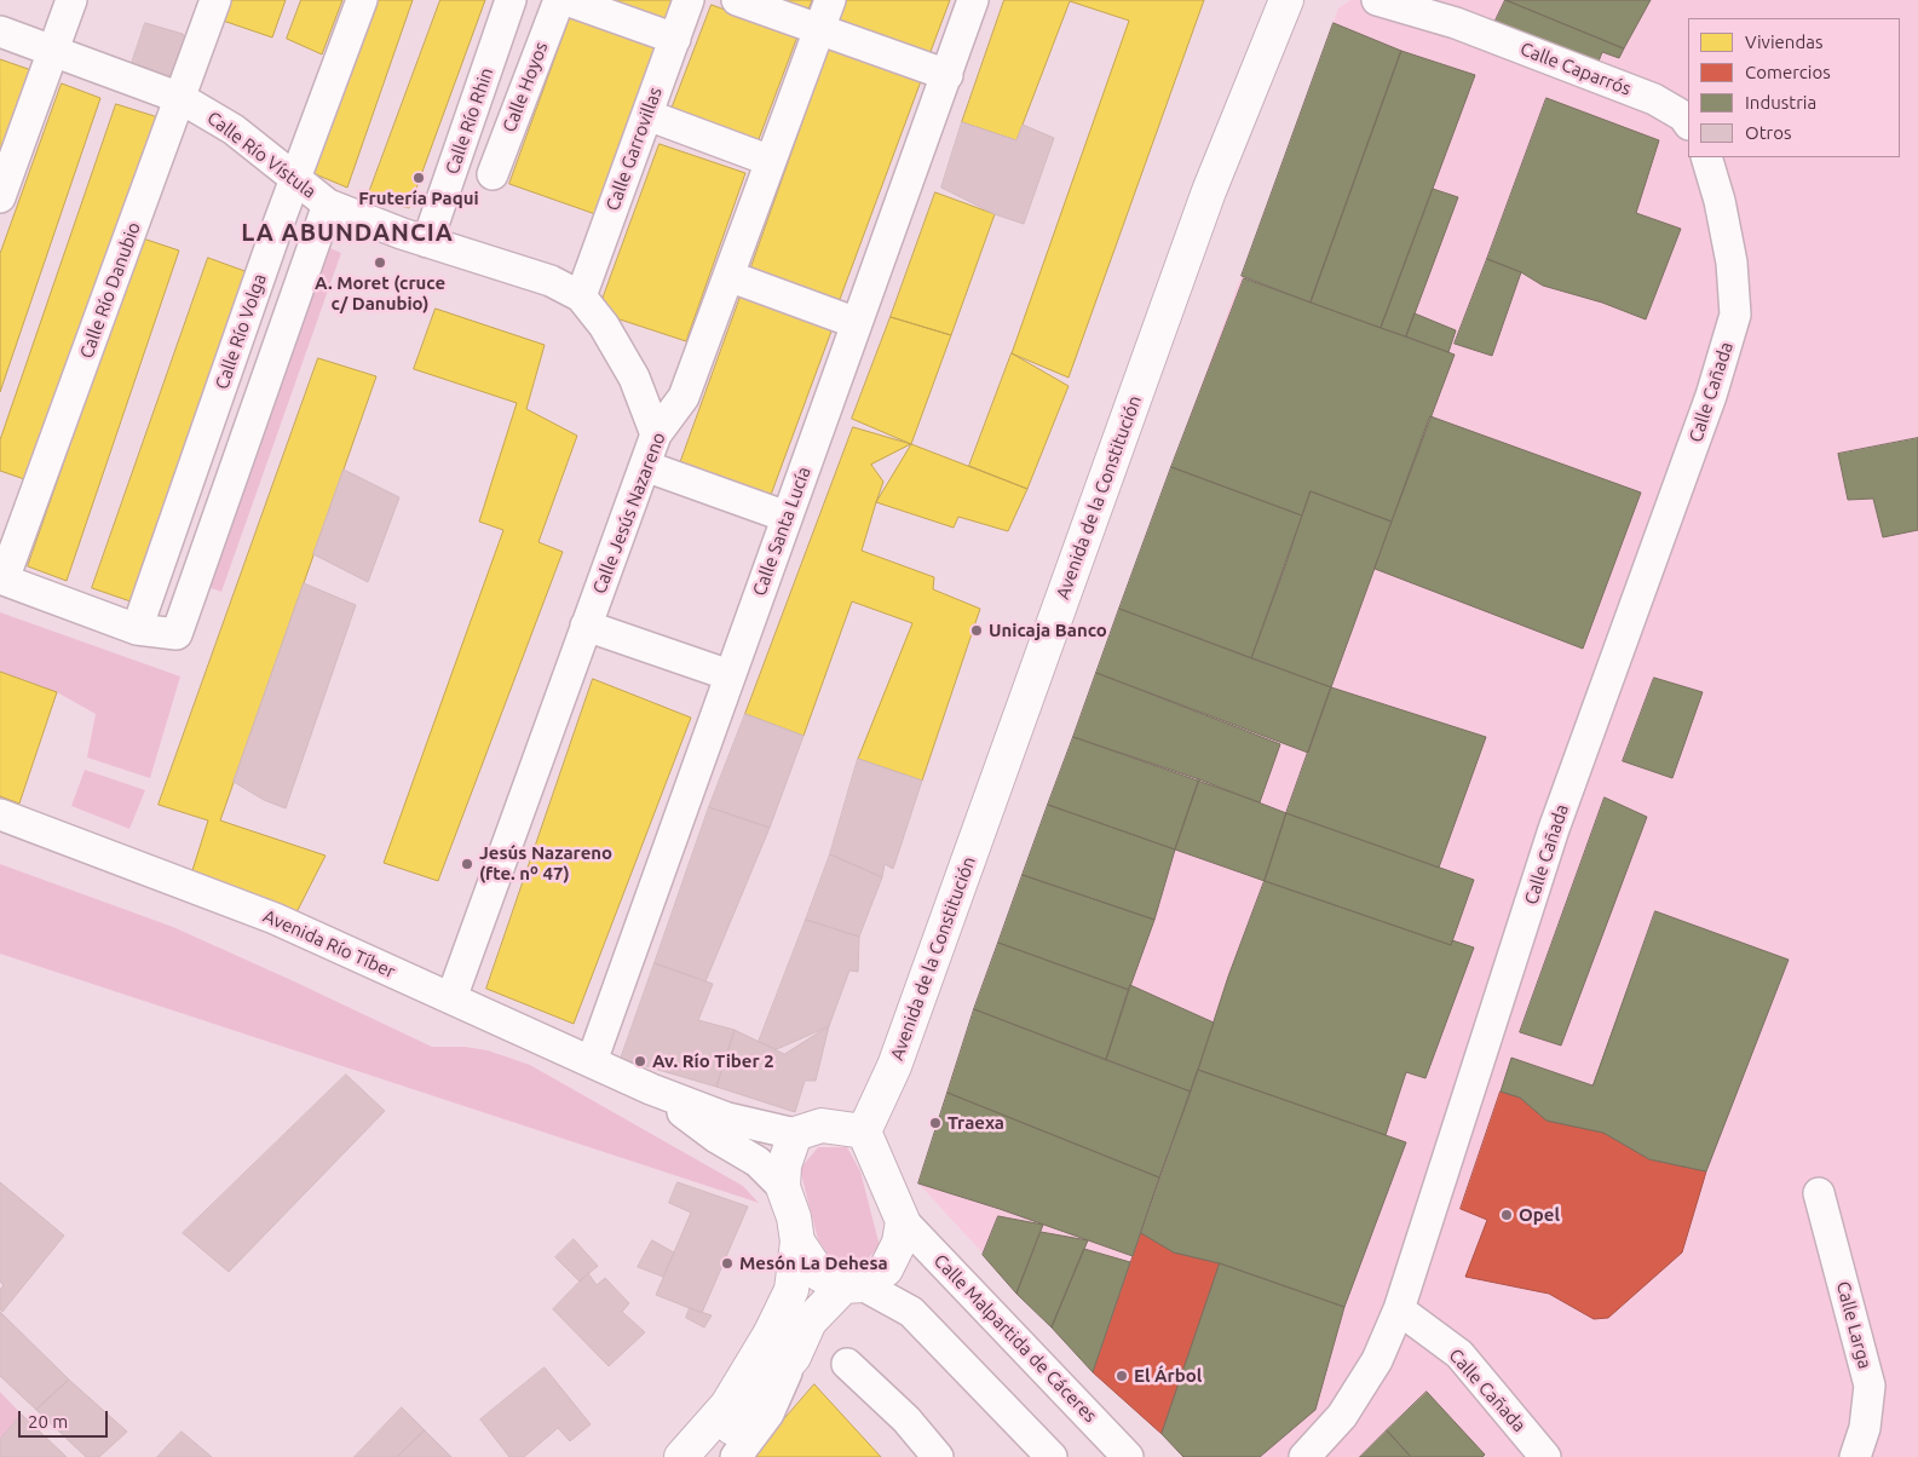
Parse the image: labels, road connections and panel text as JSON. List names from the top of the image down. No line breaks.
{"streets":{"main road":["Avenida de la Constitución"],"street":["Calle Caparrós","Calle Hoyos","Calle Río Rhin","Calle Garrovillas","Calle Río Vístula","Calle Río Danubio","Calle Río Volga","Calle Cañada","Calle Jesús Nazareno","Calle Santa Lucía","Avenida Río Tíber","Calle Larga","Calle Malpartida de Cáceres"]},"crossings":[["Calle Río Rhin","Calle Río Vístula"],["Calle Garrovillas","Calle Río Vístula"],["Calle Río Vístula","Calle Río Danubio"],["Calle Río Vístula","Calle Río Volga"],["Calle Río Vístula","Calle Jesús Nazareno"],["Avenida de la Constitución","Avenida Río Tíber"],["Avenida de la Constitución","Calle Malpartida de Cáceres"],["Calle Jesús Nazareno","Avenida Río Tíber"],["Calle Santa Lucía","Avenida Río Tíber"],["Avenida Río Tíber","Calle Malpartida de Cáceres"]],"districts":["LA ABUNDANCIA"],"places":["Frutería Paqui","A. Moret (cruce c/ Danubio)","Unicaja Banco","Jesús Nazareno (fte. nº 47)","Av. Río Tiber 2","Traexa","Opel","Mesón La Dehesa","El Árbol"],"legend":["Viviendas","Comercios","Industria","Otros"],"scale_bar":"20 m"}
